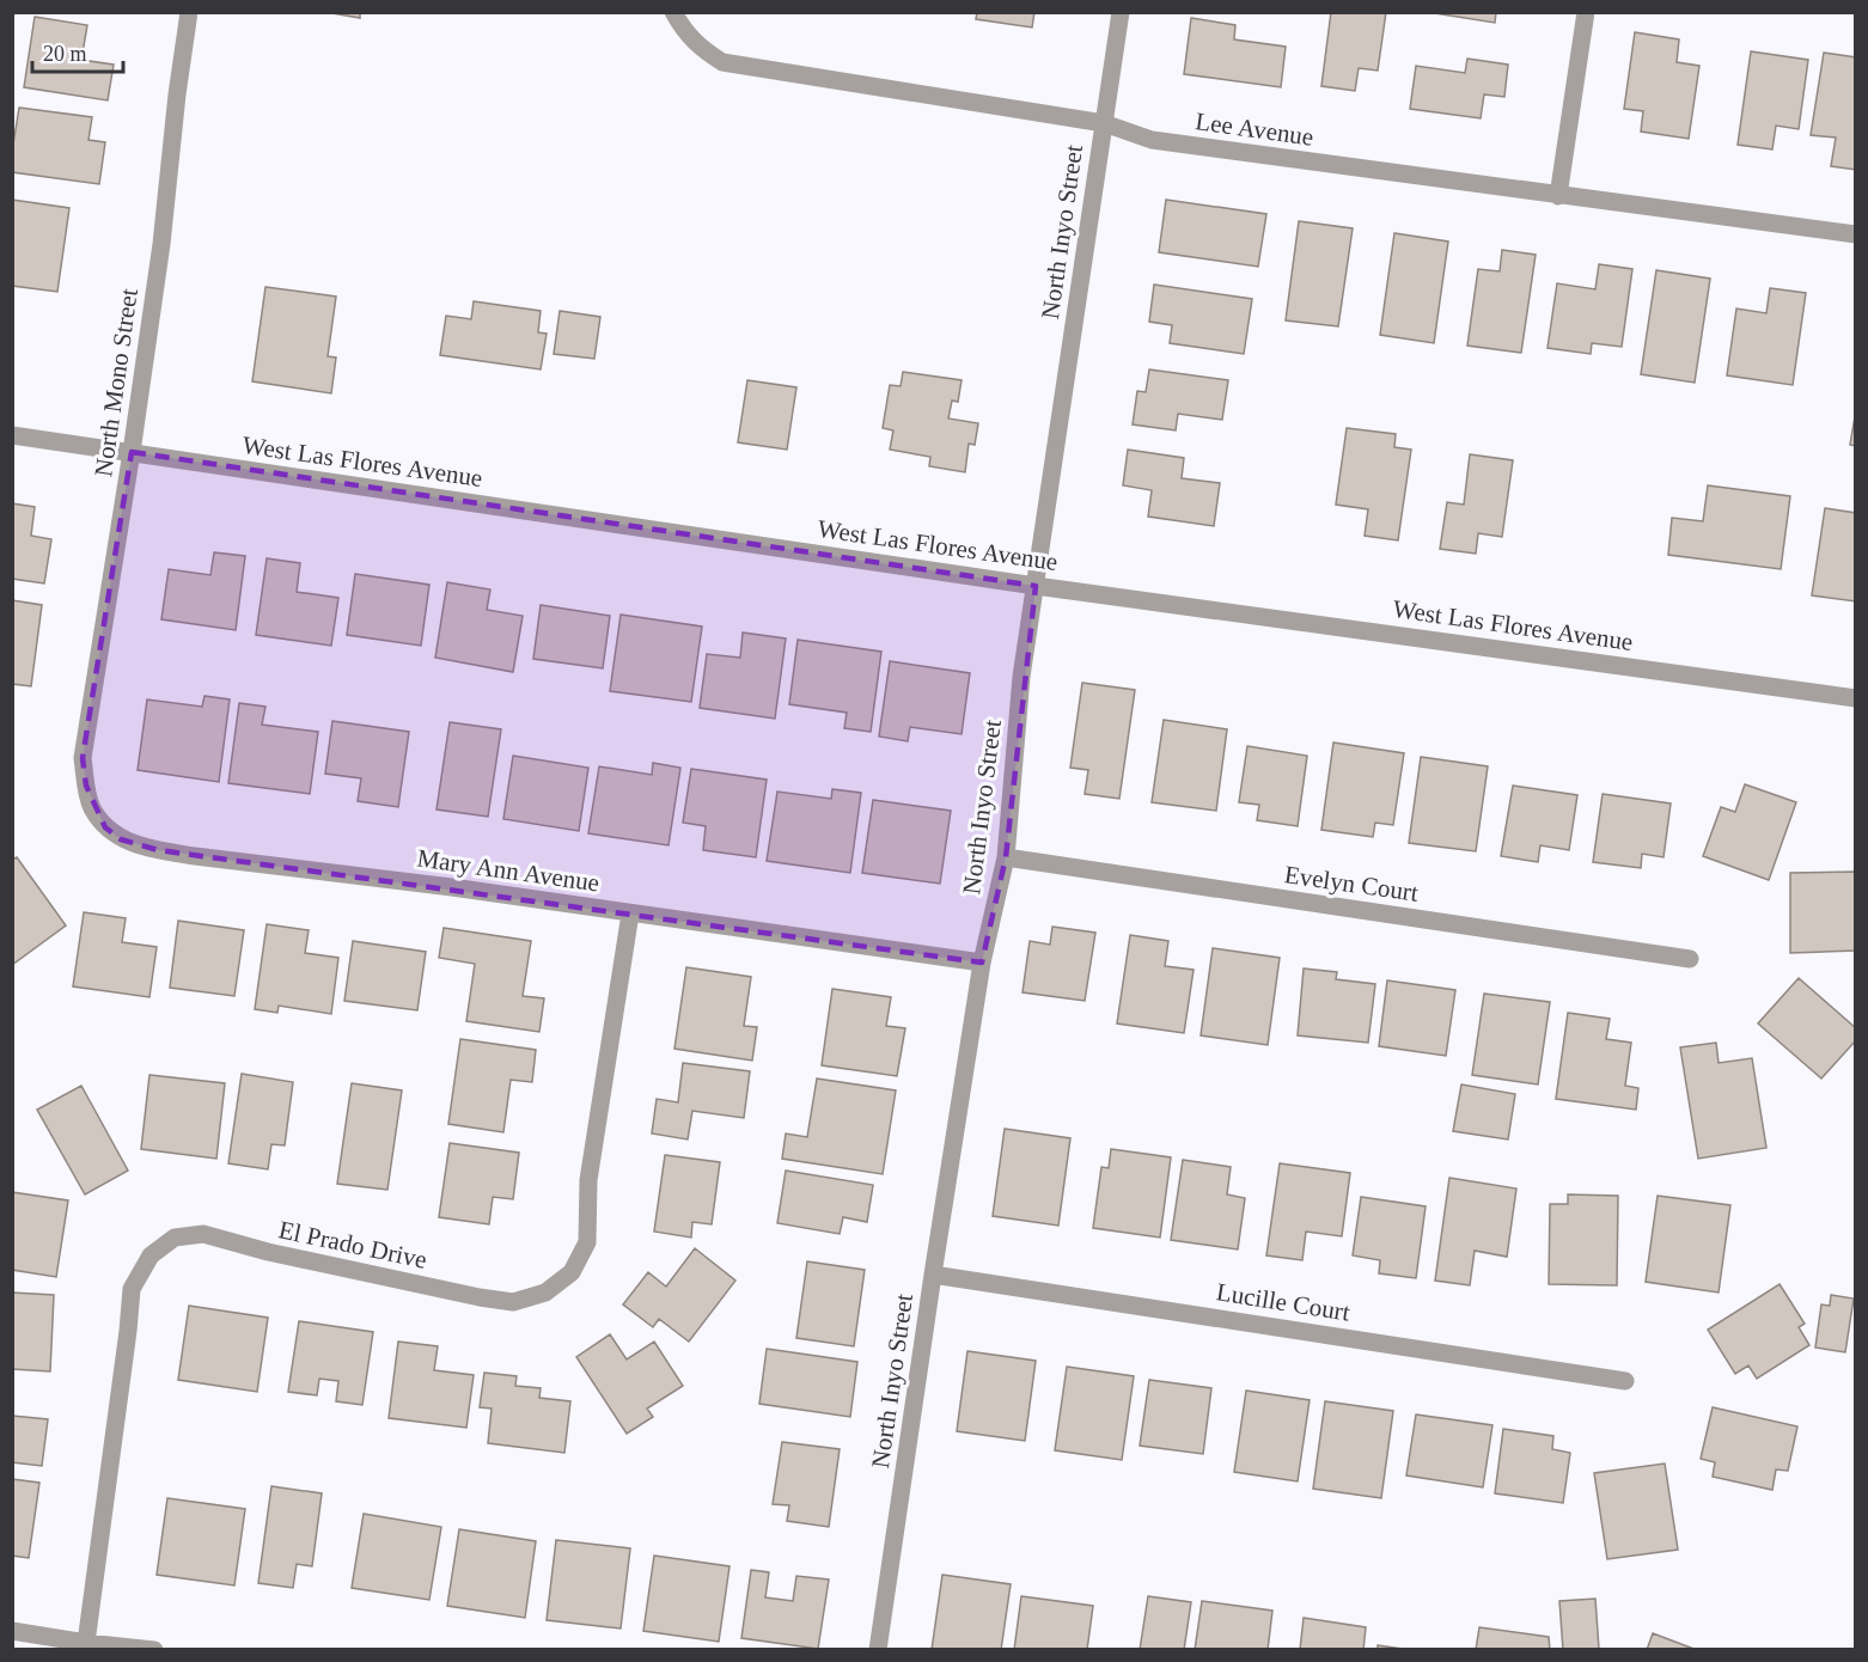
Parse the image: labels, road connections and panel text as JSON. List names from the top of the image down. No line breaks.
{"streets":{"street":["Lee Avenue","North Inyo Street","North Mono Street","West Las Flores Avenue","Mary Ann Avenue","Evelyn Court","El Prado Drive","Lucille Court"]},"crossings":[["Lee Avenue","North Inyo Street"],["North Inyo Street","West Las Flores Avenue"],["North Inyo Street","Mary Ann Avenue"],["North Inyo Street","Evelyn Court"],["North Inyo Street","Lucille Court"],["North Mono Street","West Las Flores Avenue"],["North Mono Street","Mary Ann Avenue"],["Mary Ann Avenue","El Prado Drive"]],"scale_bar":"20 m"}
